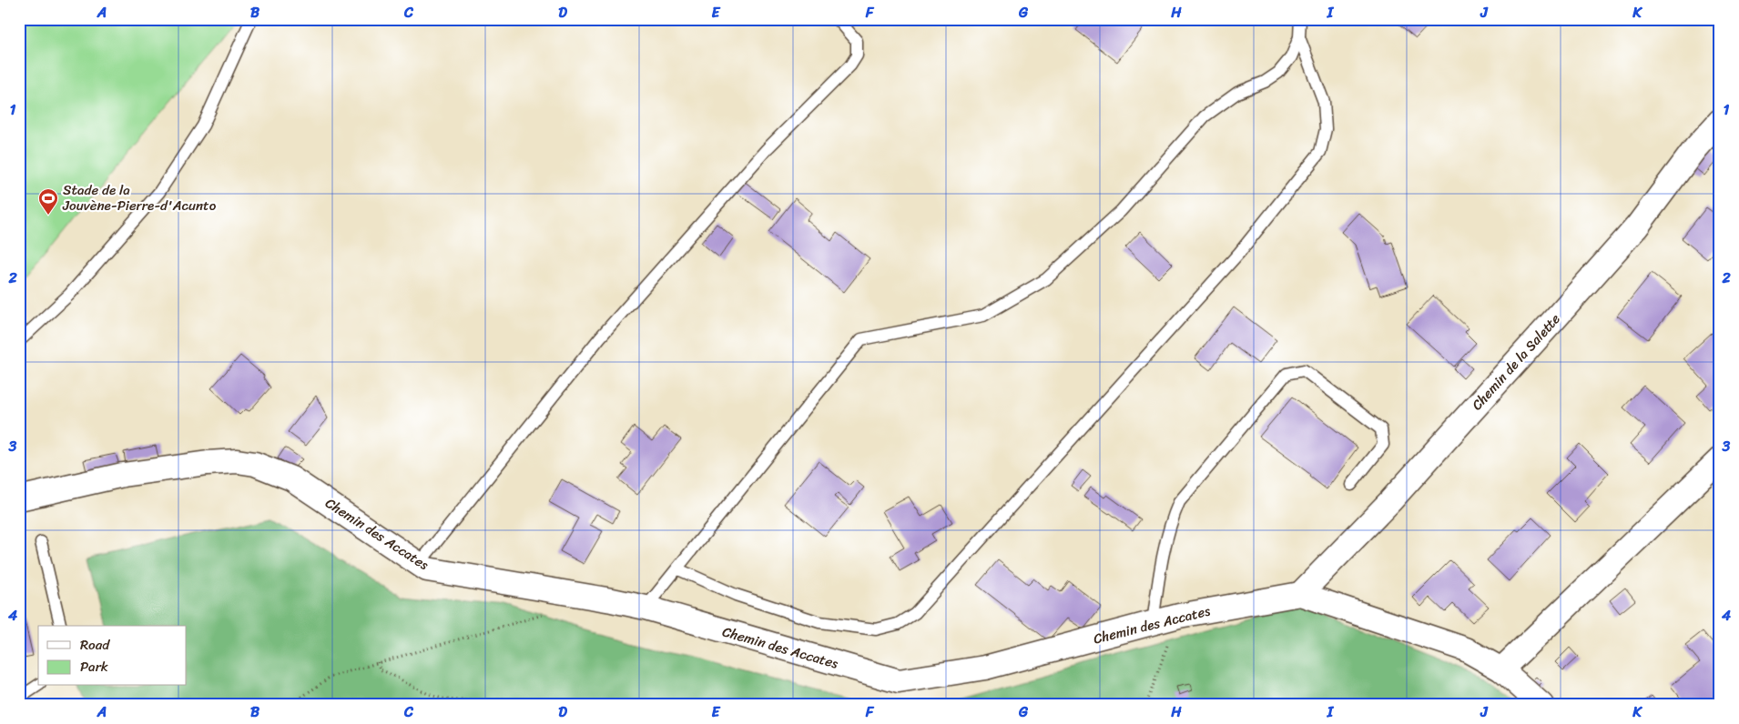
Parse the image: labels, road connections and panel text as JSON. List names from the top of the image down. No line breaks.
{"streets":{"street":["Chemin de la Salette","Chemin des Accates"]},"crossings":[["Chemin de la Salette","Chemin des Accates"]],"places":{"sports":["Stade de la Jouvène-Pierre-d'Acunto"]},"legend":["Road","Park"],"grid":{"columns":["A","B","C","D","E","F","G","H","I","J","K"],"rows":["1","2","3","4"]}}
